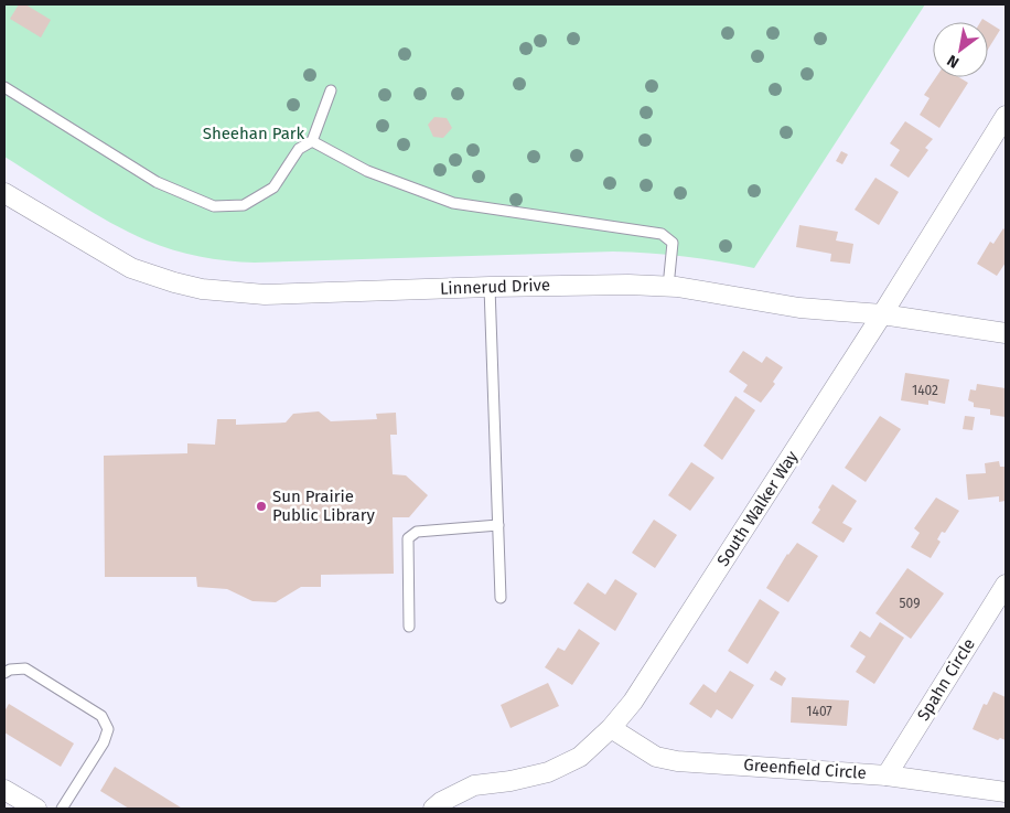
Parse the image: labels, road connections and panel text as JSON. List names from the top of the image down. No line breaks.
{"streets":{"street":["Linnerud Drive","South Walker Way","Spahn Circle","Greenfield Circle"]},"crossings":[["Linnerud Drive","South Walker Way"],["South Walker Way","Greenfield Circle"],["Spahn Circle","Greenfield Circle"]],"parks":["Sheehan Park"],"places":["Sun Prairie Public Library"],"house_numbers":["1402","509","1407"],"north":"bottom left"}
